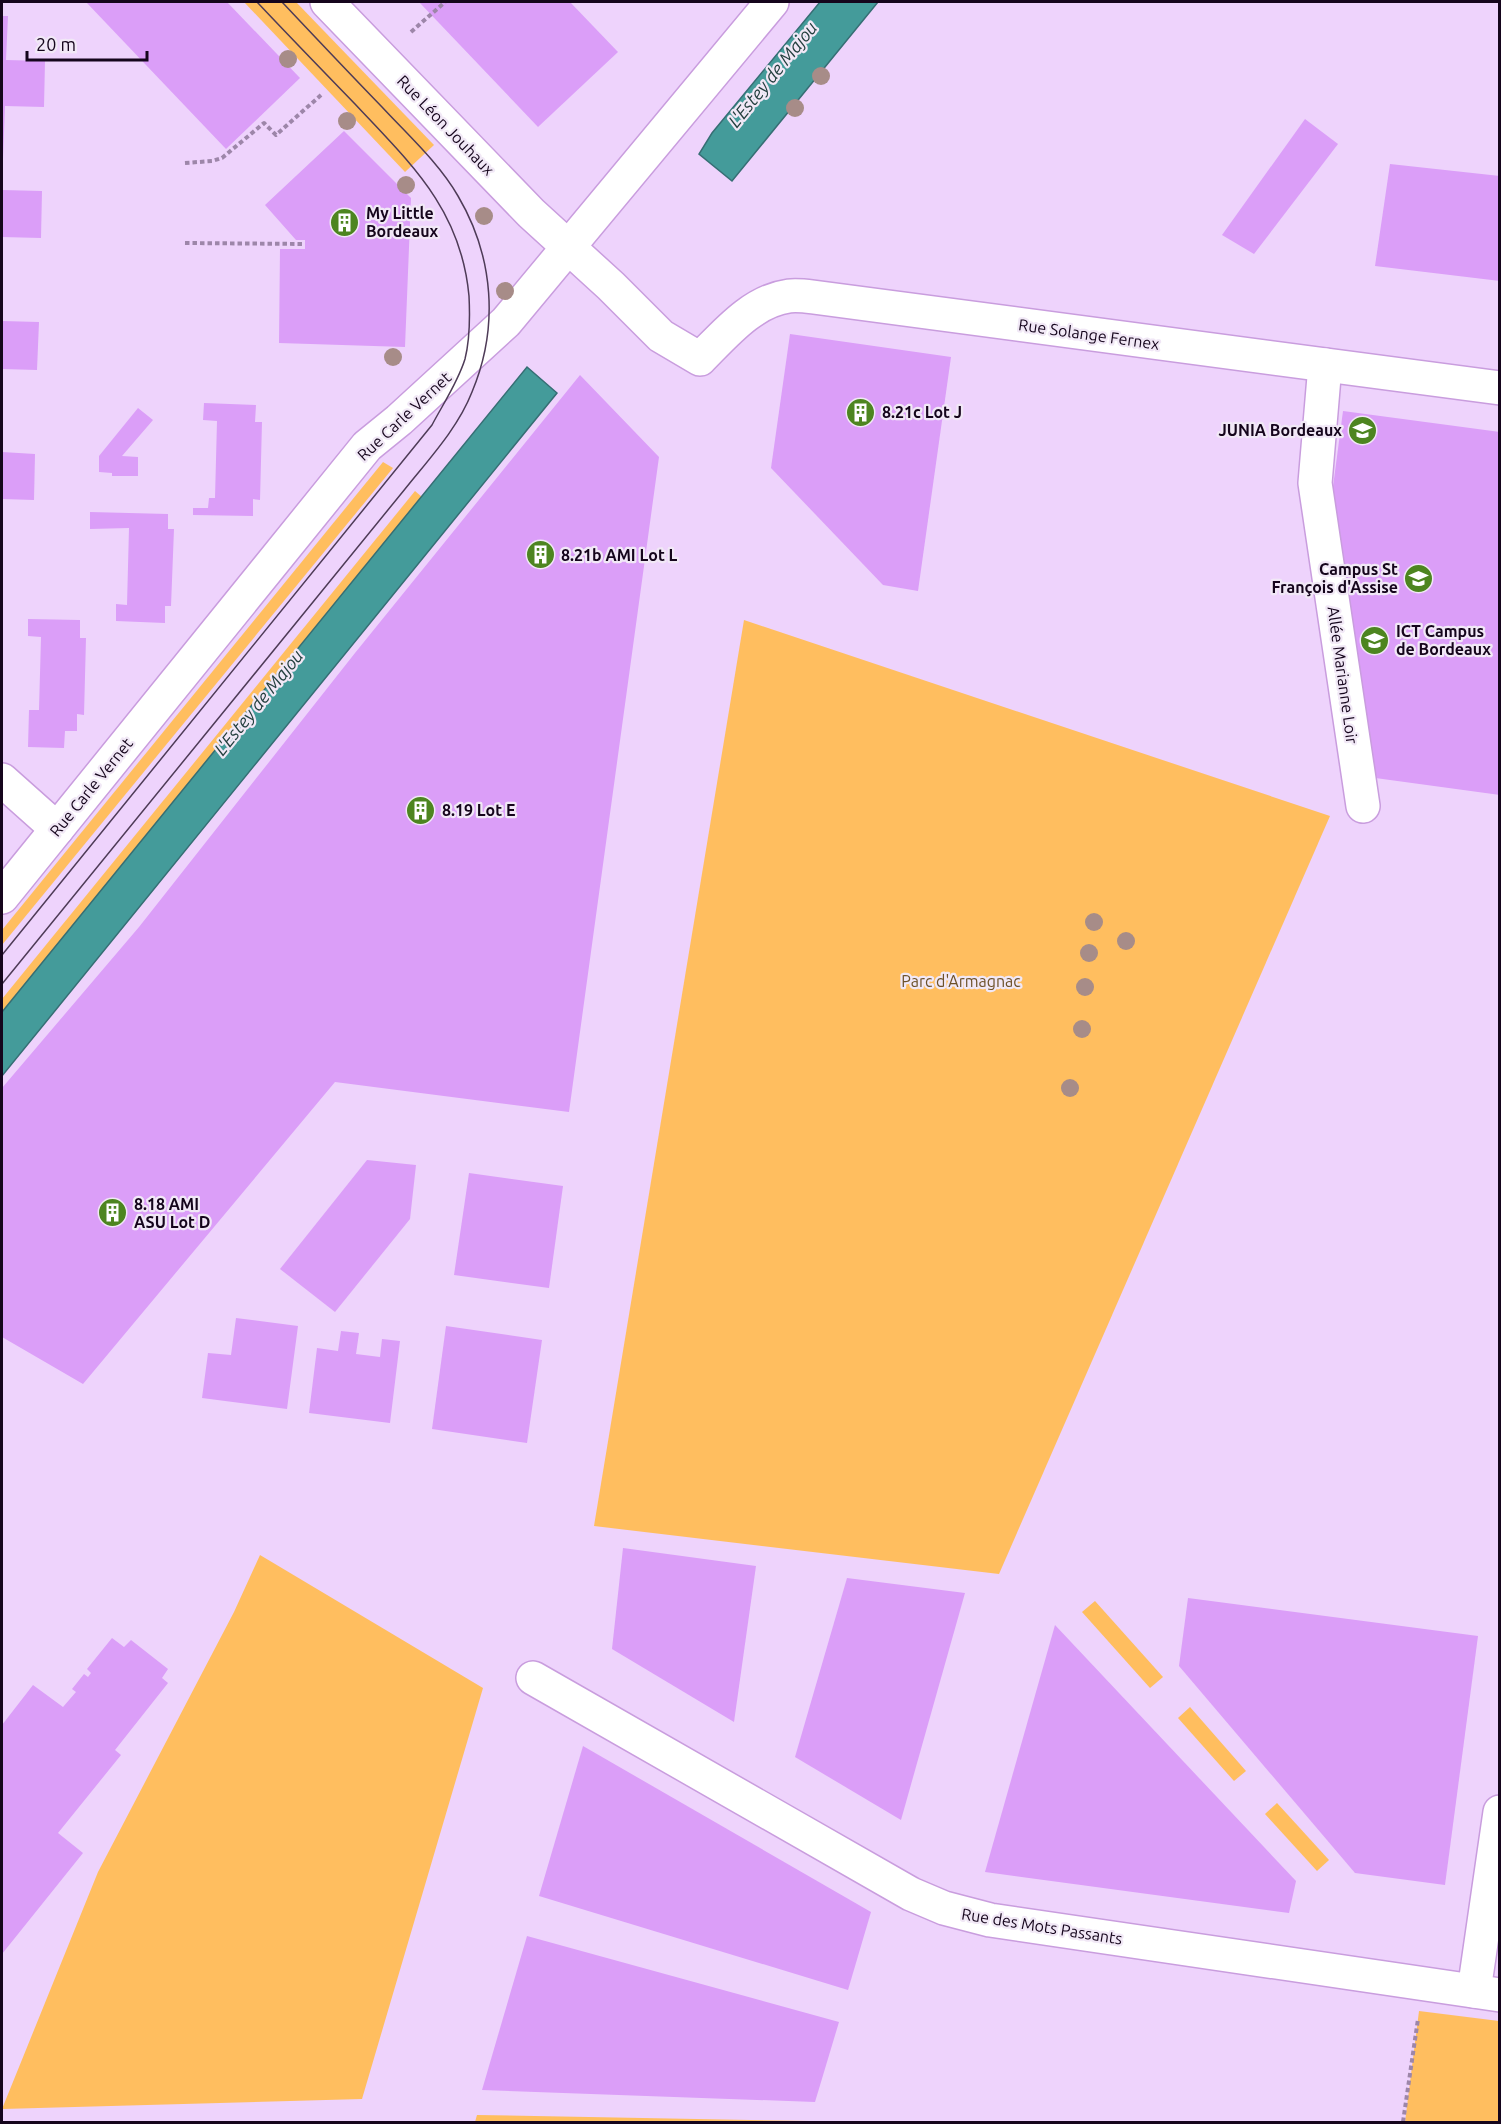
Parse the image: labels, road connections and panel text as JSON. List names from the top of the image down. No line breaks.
{"streets":{"street":["Rue Léon Jouhaux","Rue Solange Fernex","Rue Carle Vernet","Allée Marianne Loir","Rue des Mots Passants"]},"crossings":[["Rue Léon Jouhaux","Rue Solange Fernex"],["Rue Léon Jouhaux","Rue Carle Vernet"],["Rue Solange Fernex","Allée Marianne Loir"]],"water":["L'Estey de Majou"],"parks":["Parc d'Armagnac"],"places":{"building":["My Little Bordeaux","8.21c Lot J","8.21b AMI Lot L","8.19 Lot E","8.18 AMI ASU Lot D"],"school or university":["JUNIA Bordeaux","Campus St François d'Assise","ICT Campus de Bordeaux"]},"scale_bar":"20 m"}
